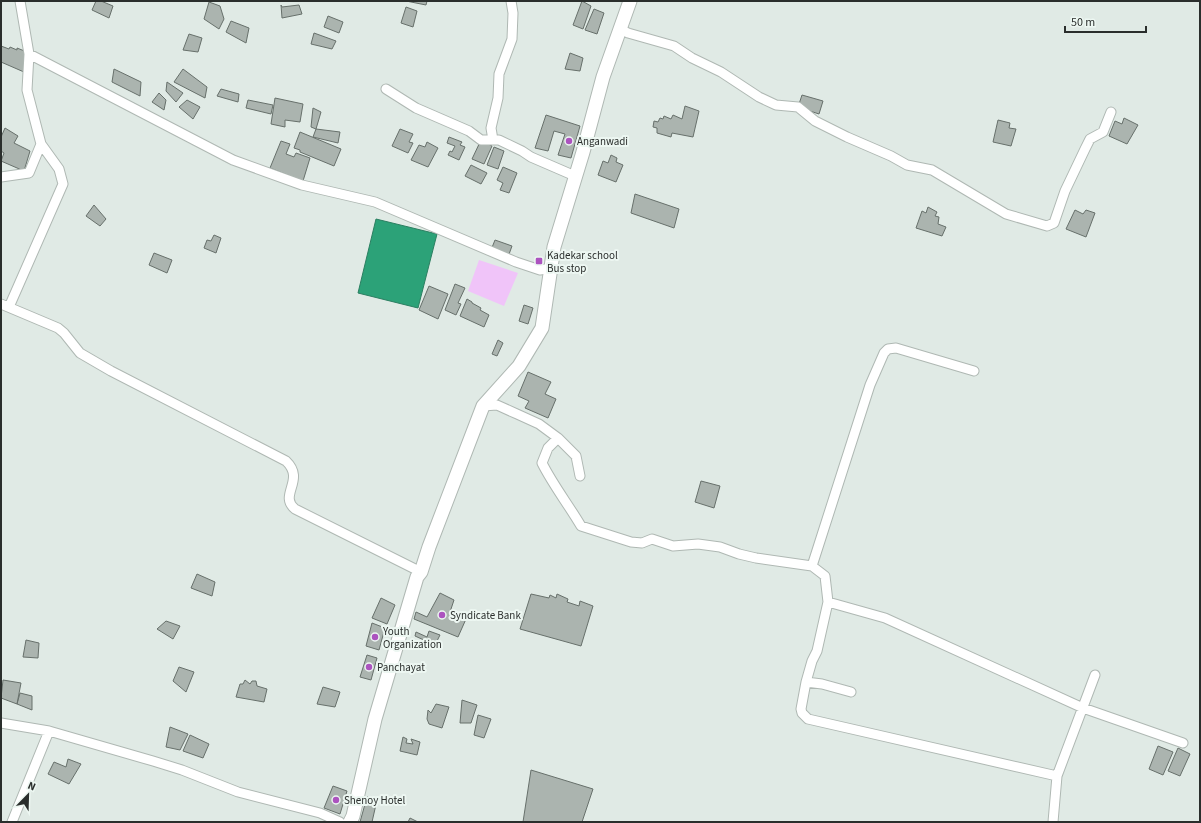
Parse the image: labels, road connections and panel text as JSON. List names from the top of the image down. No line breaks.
{"places":{"other":["Anganwadi","Syndicate Bank","Youth Organization","Panchayat","Shenoy Hotel"],"transit":["Kadekar school Bus stop"]},"scale_bar":"50 m","north":"top right"}
